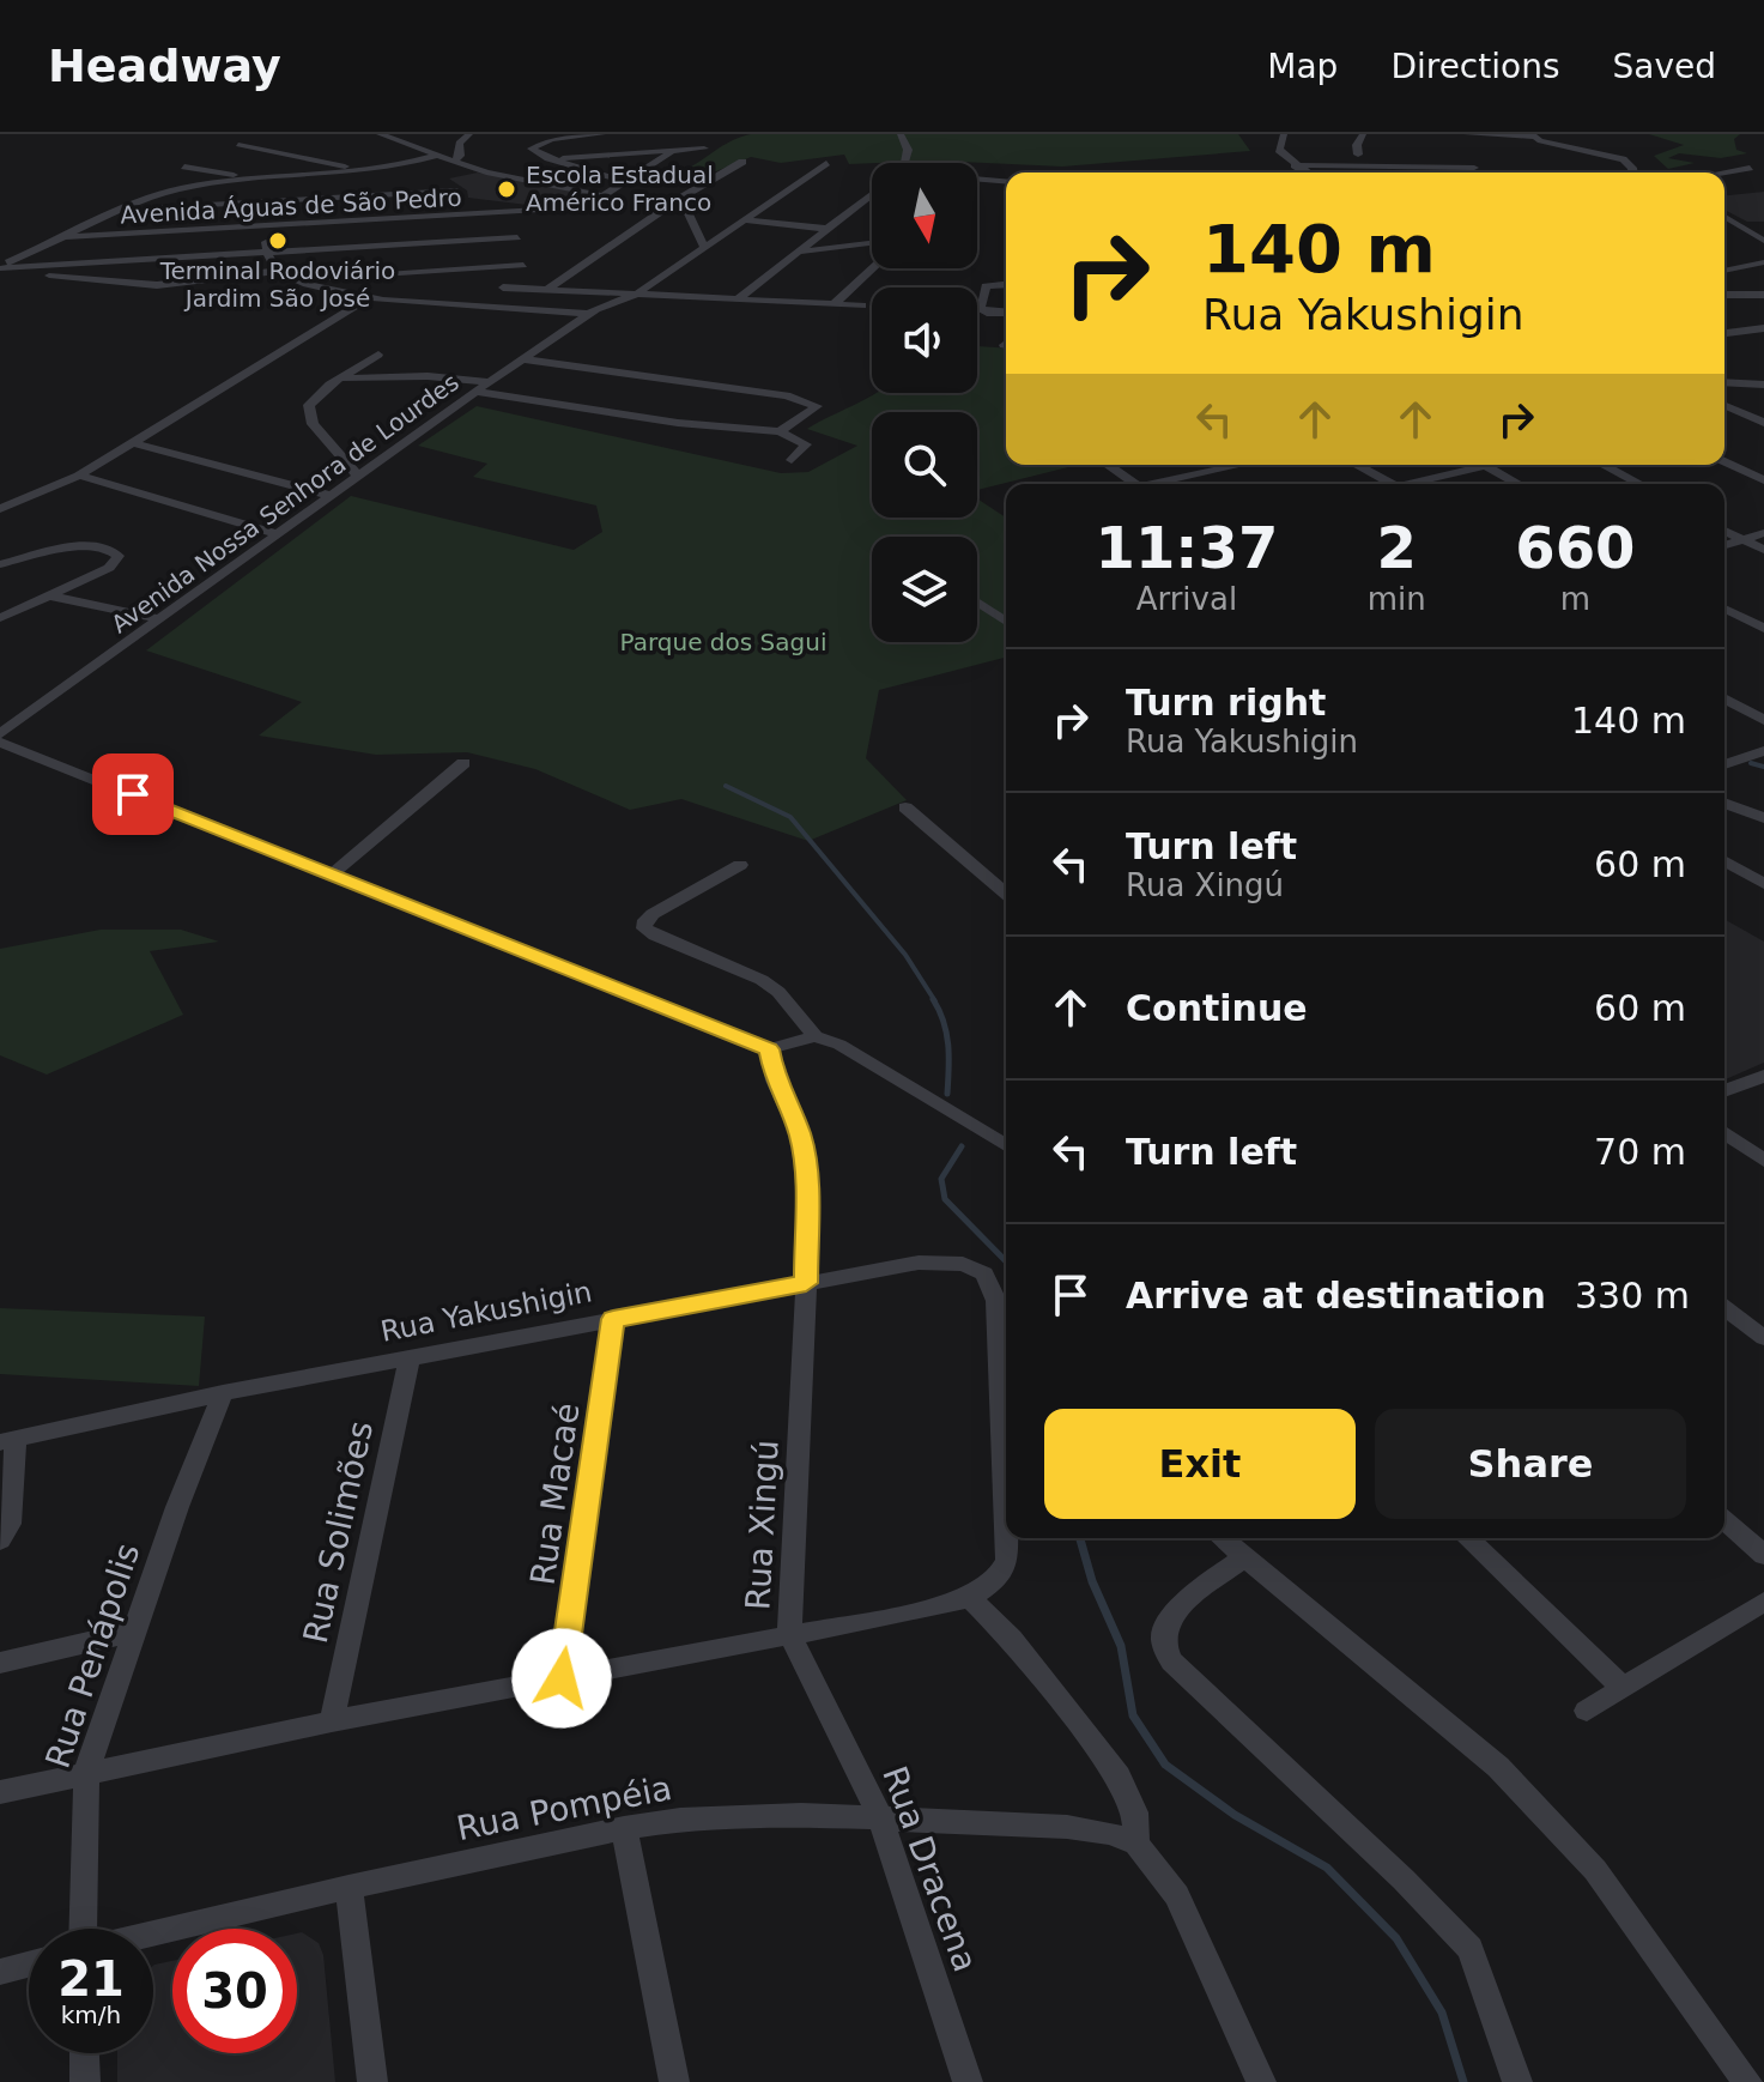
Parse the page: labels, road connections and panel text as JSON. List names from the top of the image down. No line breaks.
{"streets":{"street":["Avenida Águas de São Pedro","Avenida Nossa Senhora de Lourdes","Rua Yakushigin","Rua Macaé","Rua Xingú","Rua Solimões","Rua Penápolis","Rua Pompéia","Rua Dracena"]},"crossings":[["Rua Yakushigin","Rua Macaé"],["Rua Yakushigin","Rua Xingú"],["Rua Yakushigin","Rua Solimões"],["Rua Yakushigin","Rua Penápolis"],["Rua Macaé","Rua Xingú"],["Rua Xingú","Rua Solimões"],["Rua Xingú","Rua Penápolis"],["Rua Xingú","Rua Dracena"],["Rua Pompéia","Rua Dracena"]],"parks":["Parque dos Sagui"],"places":["Escola Estadual Américo Franco","Terminal Rodoviário Jardim São José"],"north":"bottom","page":{"header":"Headway","nav":["Map","Directions","Saved"],"turn":["140 m","Rua Yakushigin"],"eta":["11:37","Arrival","2","min","660","m"],"list":[{"name":"Turn right","note":"Rua Yakushigin","value":"140 m"},{"name":"Turn left","note":"Rua Xingú","value":"60 m"},{"name":"Continue","value":"60 m"},{"name":"Turn left","value":"70 m"},{"name":"Arrive at destination","value":"330 m"}],"buttons":["Exit","Share"],"speed":"21 km/h","limit":"30"}}
